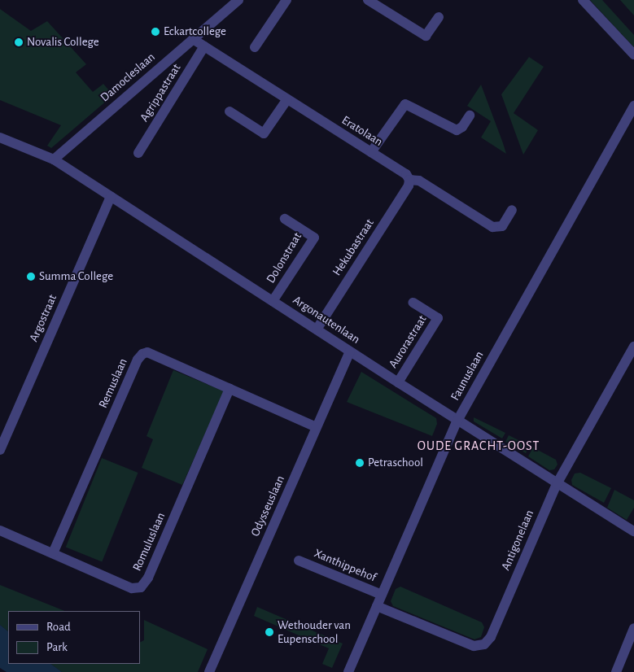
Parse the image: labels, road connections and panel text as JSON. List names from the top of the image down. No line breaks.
{"streets":{"street":["Damocleslaan","Agrippastraat","Eratolaan","Hekubastraat","Dolonstraat","Argostraat","Argonautenlaan","Aurorastraat","Faunuslaan","Remuslaan","Odysseuslaan","Antigonelaan","Romuluslaan","Xanthippehof"]},"crossings":[["Damocleslaan","Eratolaan"],["Damocleslaan","Argonautenlaan"],["Agrippastraat","Eratolaan"],["Eratolaan","Hekubastraat"],["Hekubastraat","Argonautenlaan"],["Dolonstraat","Argonautenlaan"],["Argostraat","Argonautenlaan"],["Argonautenlaan","Aurorastraat"],["Argonautenlaan","Faunuslaan"],["Argonautenlaan","Odysseuslaan"],["Argonautenlaan","Antigonelaan"],["Faunuslaan","Antigonelaan"],["Faunuslaan","Xanthippehof"],["Remuslaan","Odysseuslaan"],["Remuslaan","Romuluslaan"]],"districts":["OUDE GRACHT-OOST"],"places":["Eckartcollege","Novalis College","Summa College","Petraschool","Wethouder van Eupenschool"],"legend":["Road","Park"]}
